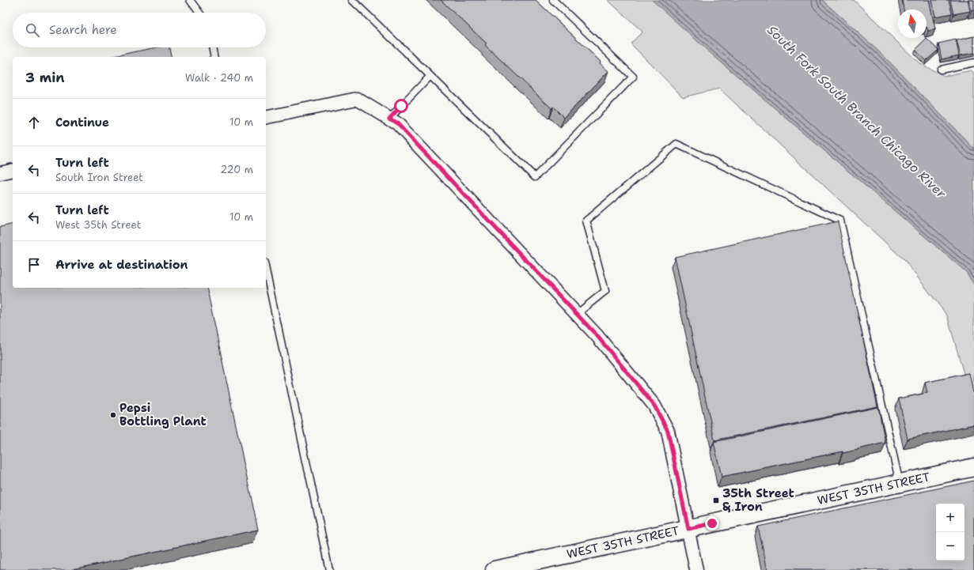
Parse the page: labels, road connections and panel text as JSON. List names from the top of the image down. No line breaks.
{"streets":{"main road":["WEST 35TH STREET"]},"water":["South Fork South Branch Chicago River"],"places":{"other":["Pepsi Bottling Plant"],"transit":["35th Street & Iron"]},"north":"top","page":{"search":"Search here","heading":["3 min","Walk · 240 m"],"list":[["Continue","10 m"],["Turn left","South Iron Street","220 m"],["Turn left","West 35th Street","10 m"],"Arrive at destination"],"map_buttons":["+","−"]}}
